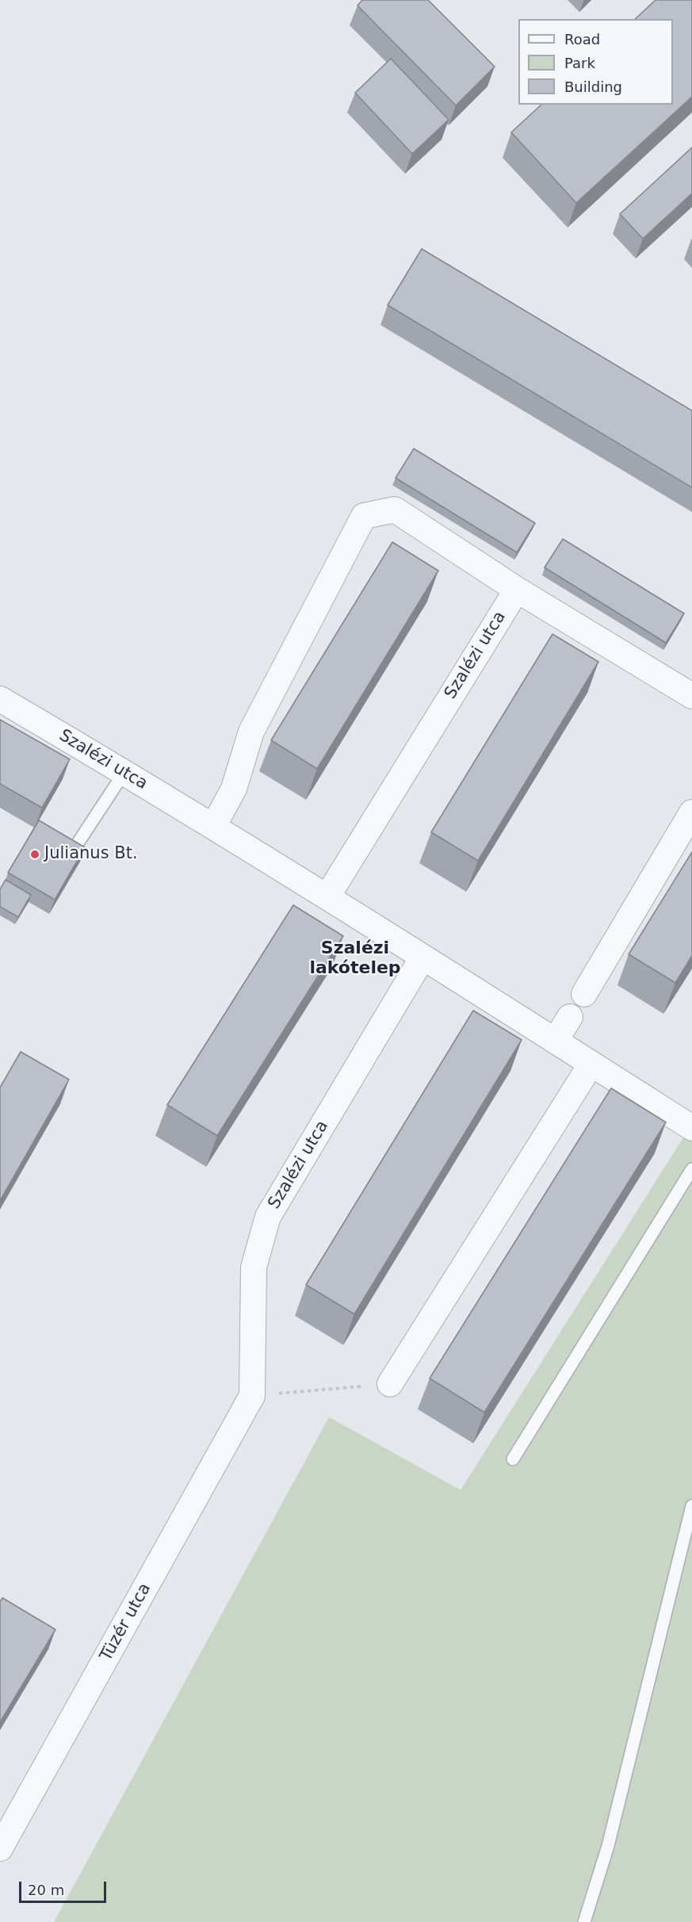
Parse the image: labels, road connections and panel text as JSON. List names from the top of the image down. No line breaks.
{"streets":{"street":["Szalézi utca","Tüzér utca"]},"crossings":[["Szalézi utca","Tüzér utca"]],"districts":["Szalézi lakótelep"],"places":["Julianus Bt."],"legend":["Road","Park","Building"],"scale_bar":"20 m"}
